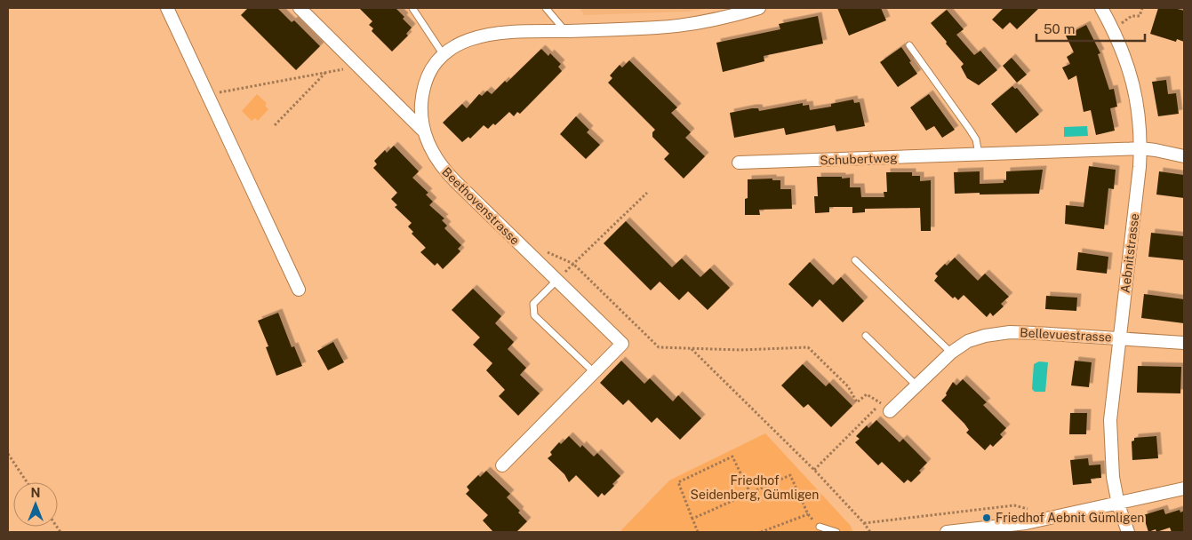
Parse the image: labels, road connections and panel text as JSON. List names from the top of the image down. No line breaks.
{"streets":{"street":["Schubertweg","Beethovenstrasse","Aebnitstrasse","Bellevuestrasse"]},"crossings":[["Schubertweg","Aebnitstrasse"],["Aebnitstrasse","Bellevuestrasse"]],"parks":["Friedhof Seidenberg, Gümligen"],"places":["Friedhof Aebnit Gümligen"],"scale_bar":"50 m","north":"top"}
